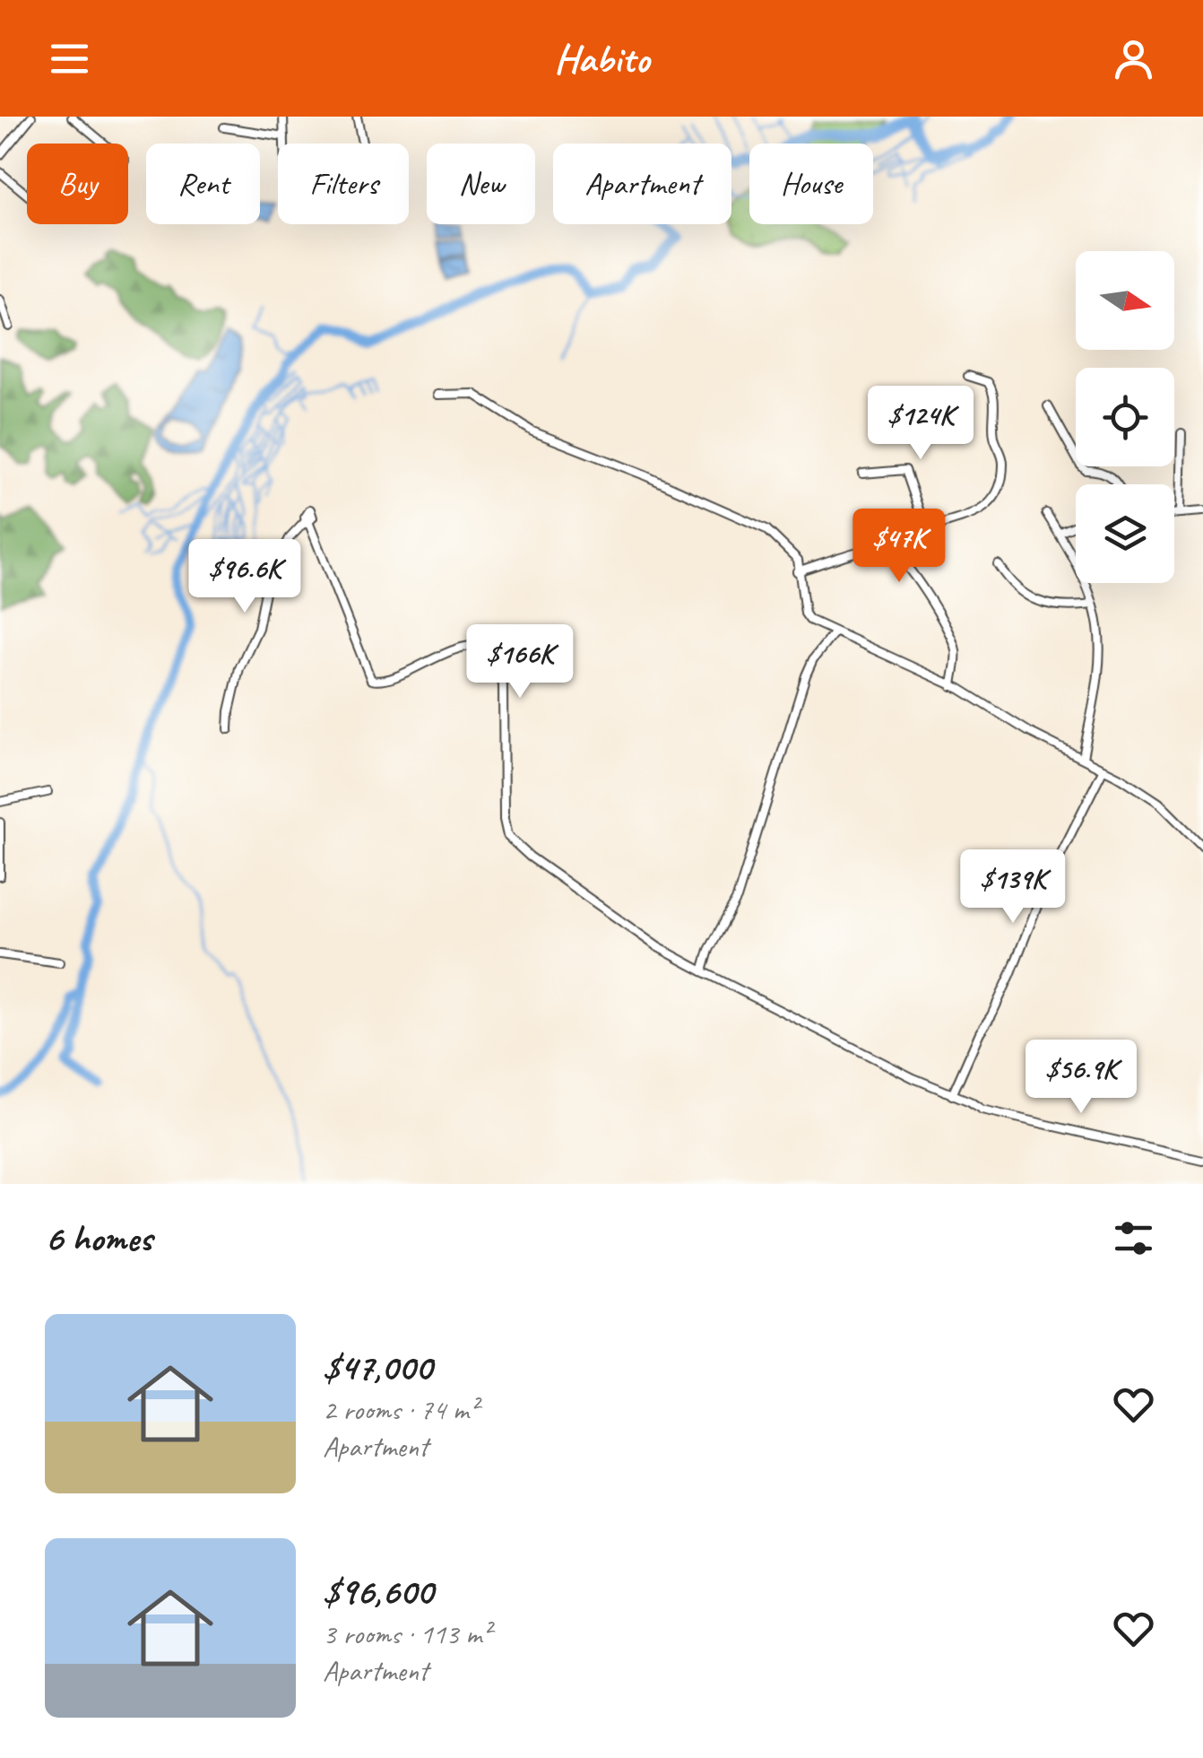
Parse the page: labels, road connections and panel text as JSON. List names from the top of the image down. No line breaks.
{"north":"right","page":{"header":"Habito","chip":["Buy","Rent","Filters","New","Apartment","House"],"price":["$124K","$47K","$96.6K","$166K","$139K","$56.9K"],"heading":"6 homes","list":[{"name":"$47,000","note":"2 rooms · 74 m² · Apartment"},{"name":"$96,600","note":"3 rooms · 113 m² · Apartment"}]}}
